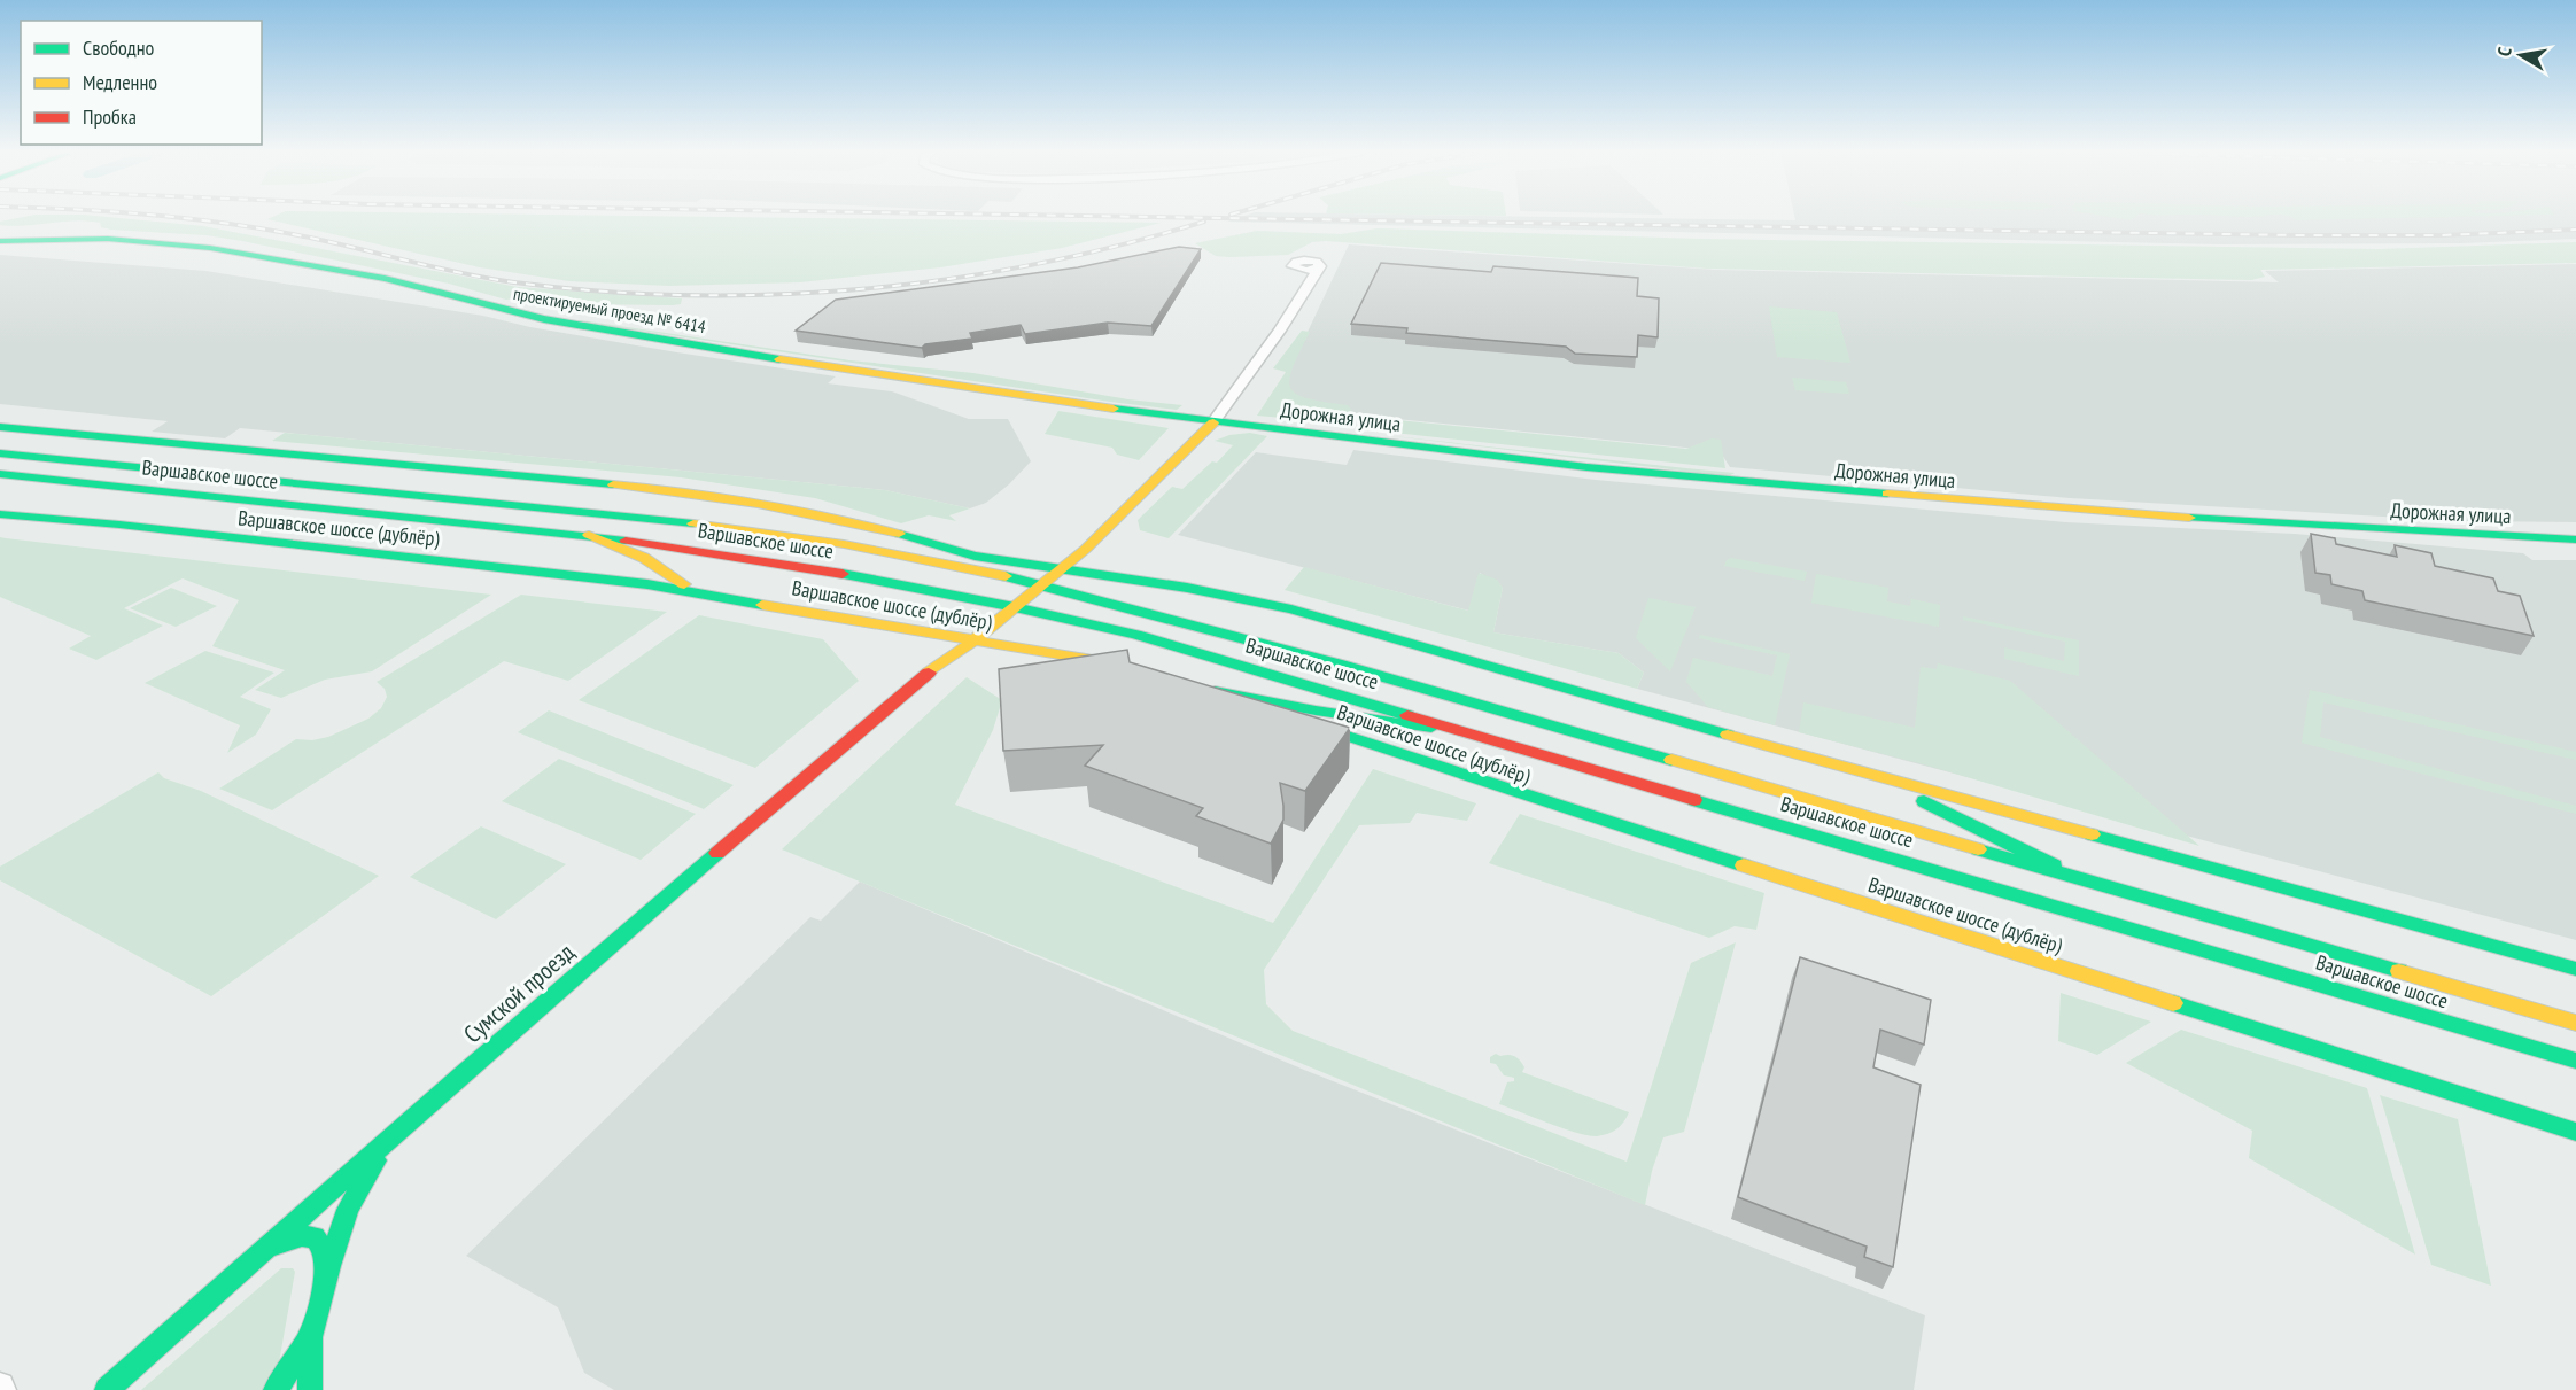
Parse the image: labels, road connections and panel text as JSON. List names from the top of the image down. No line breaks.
{"streets":{"main road":["проектируемый проезд № 6414","Дорожная улица","Варшавское шоссе","Варшавское шоссе (дублёр)","Сумской проезд"]},"crossings":[["проектируемый проезд № 6414","Дорожная улица"],["проектируемый проезд № 6414","Сумской проезд"],["Дорожная улица","Сумской проезд"],["Варшавское шоссе","Варшавское шоссе (дублёр)"],["Варшавское шоссе","Сумской проезд"],["Варшавское шоссе (дублёр)","Сумской проезд"]],"legend":["Свободно","Медленно","Пробка"],"north":"left"}
